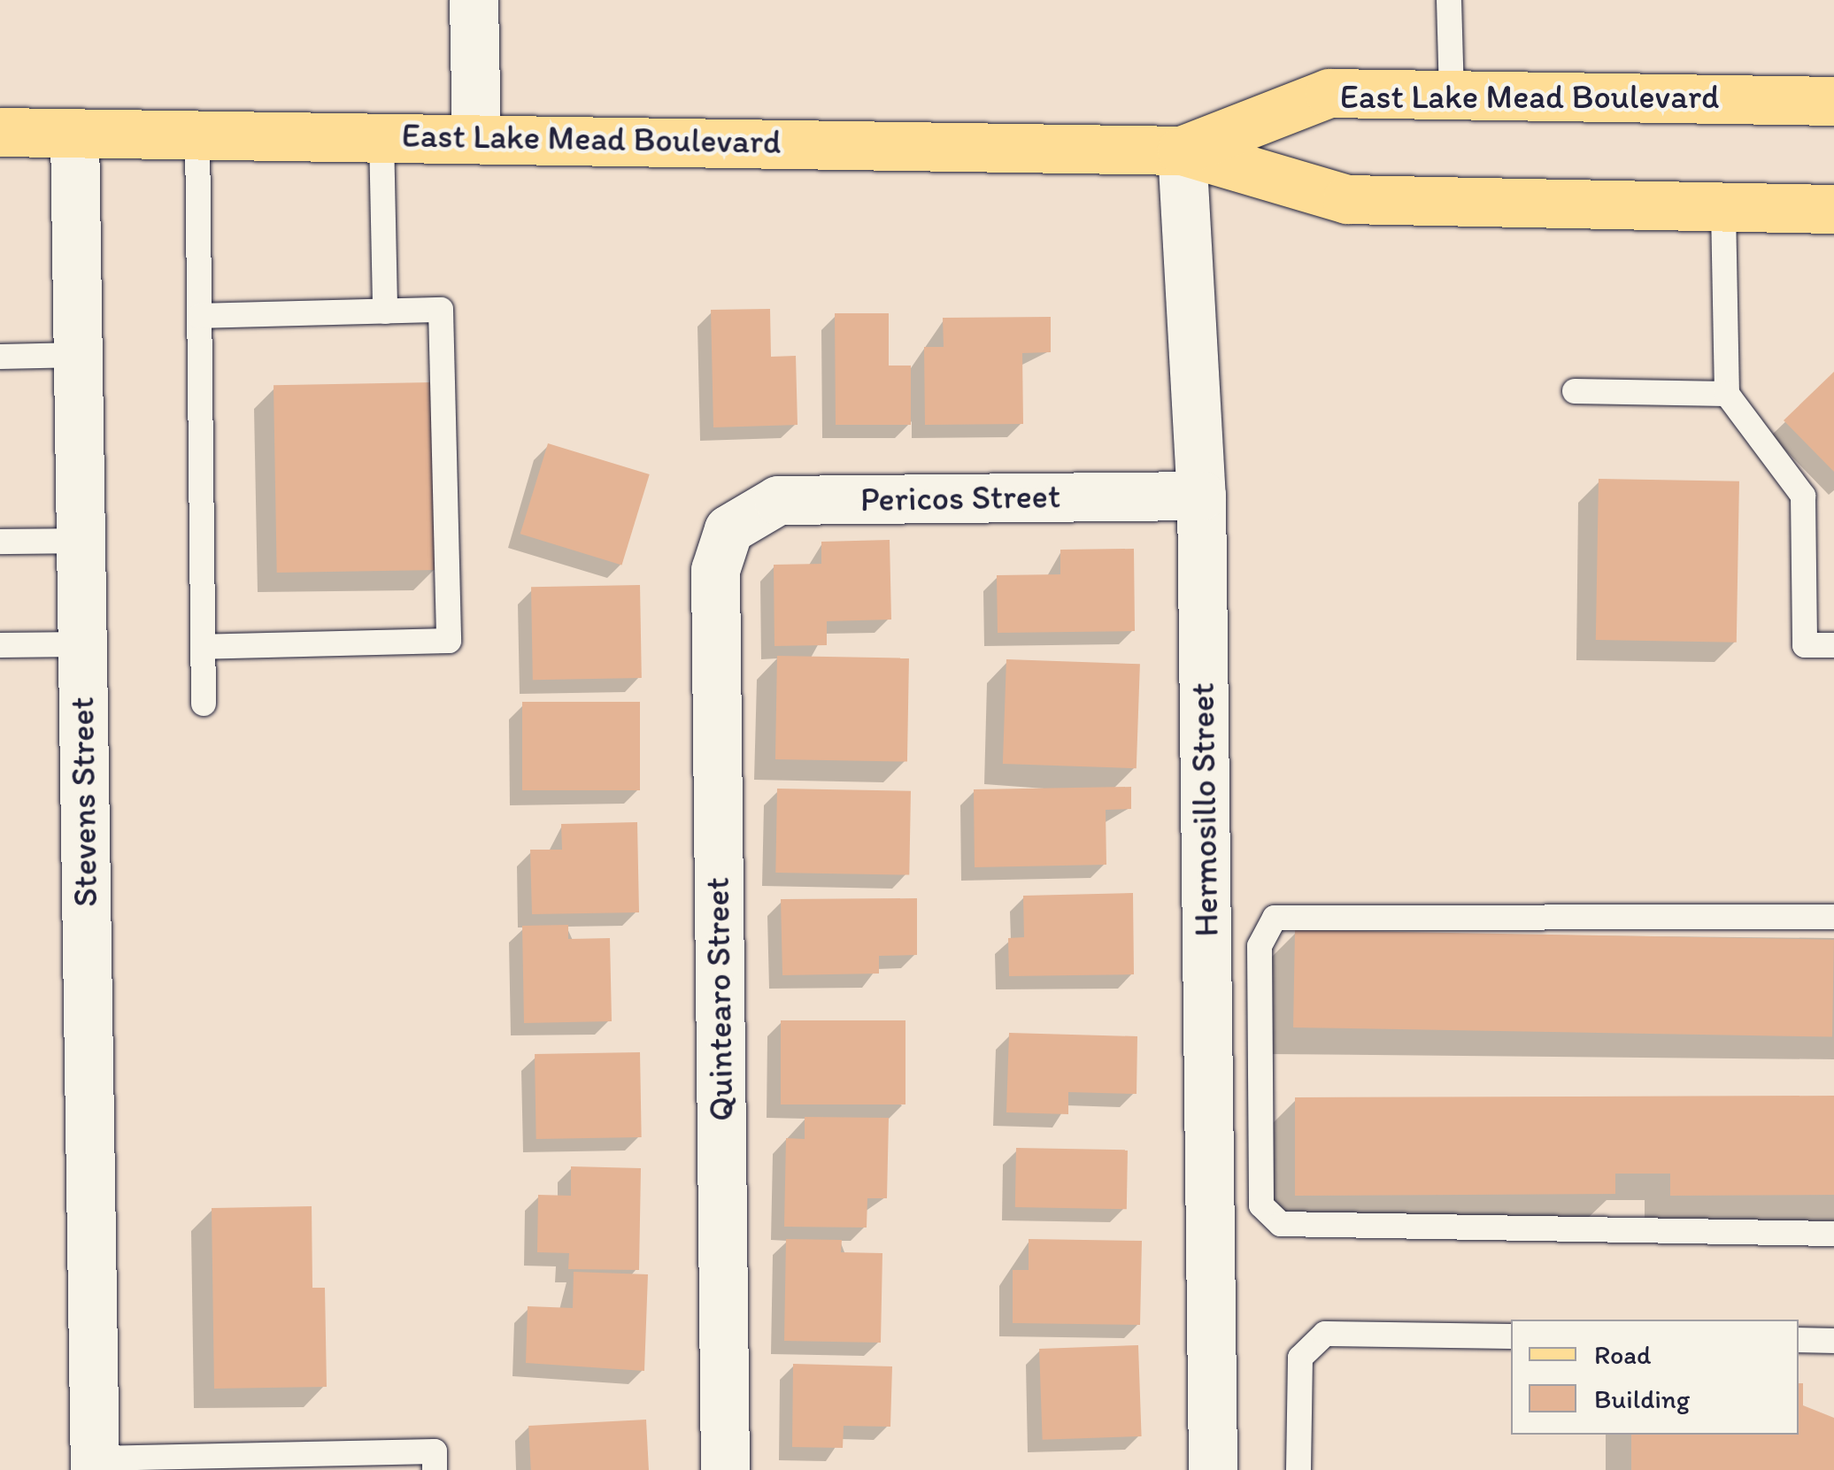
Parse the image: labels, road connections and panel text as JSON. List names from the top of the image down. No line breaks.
{"streets":{"main road":["East Lake Mead Boulevard"],"street":["Pericos Street","Stevens Street","Hermosillo Street","Quintearo Street"]},"crossings":[["East Lake Mead Boulevard","Stevens Street"],["East Lake Mead Boulevard","Hermosillo Street"],["Pericos Street","Hermosillo Street"],["Pericos Street","Quintearo Street"]],"legend":["Road","Building"]}
